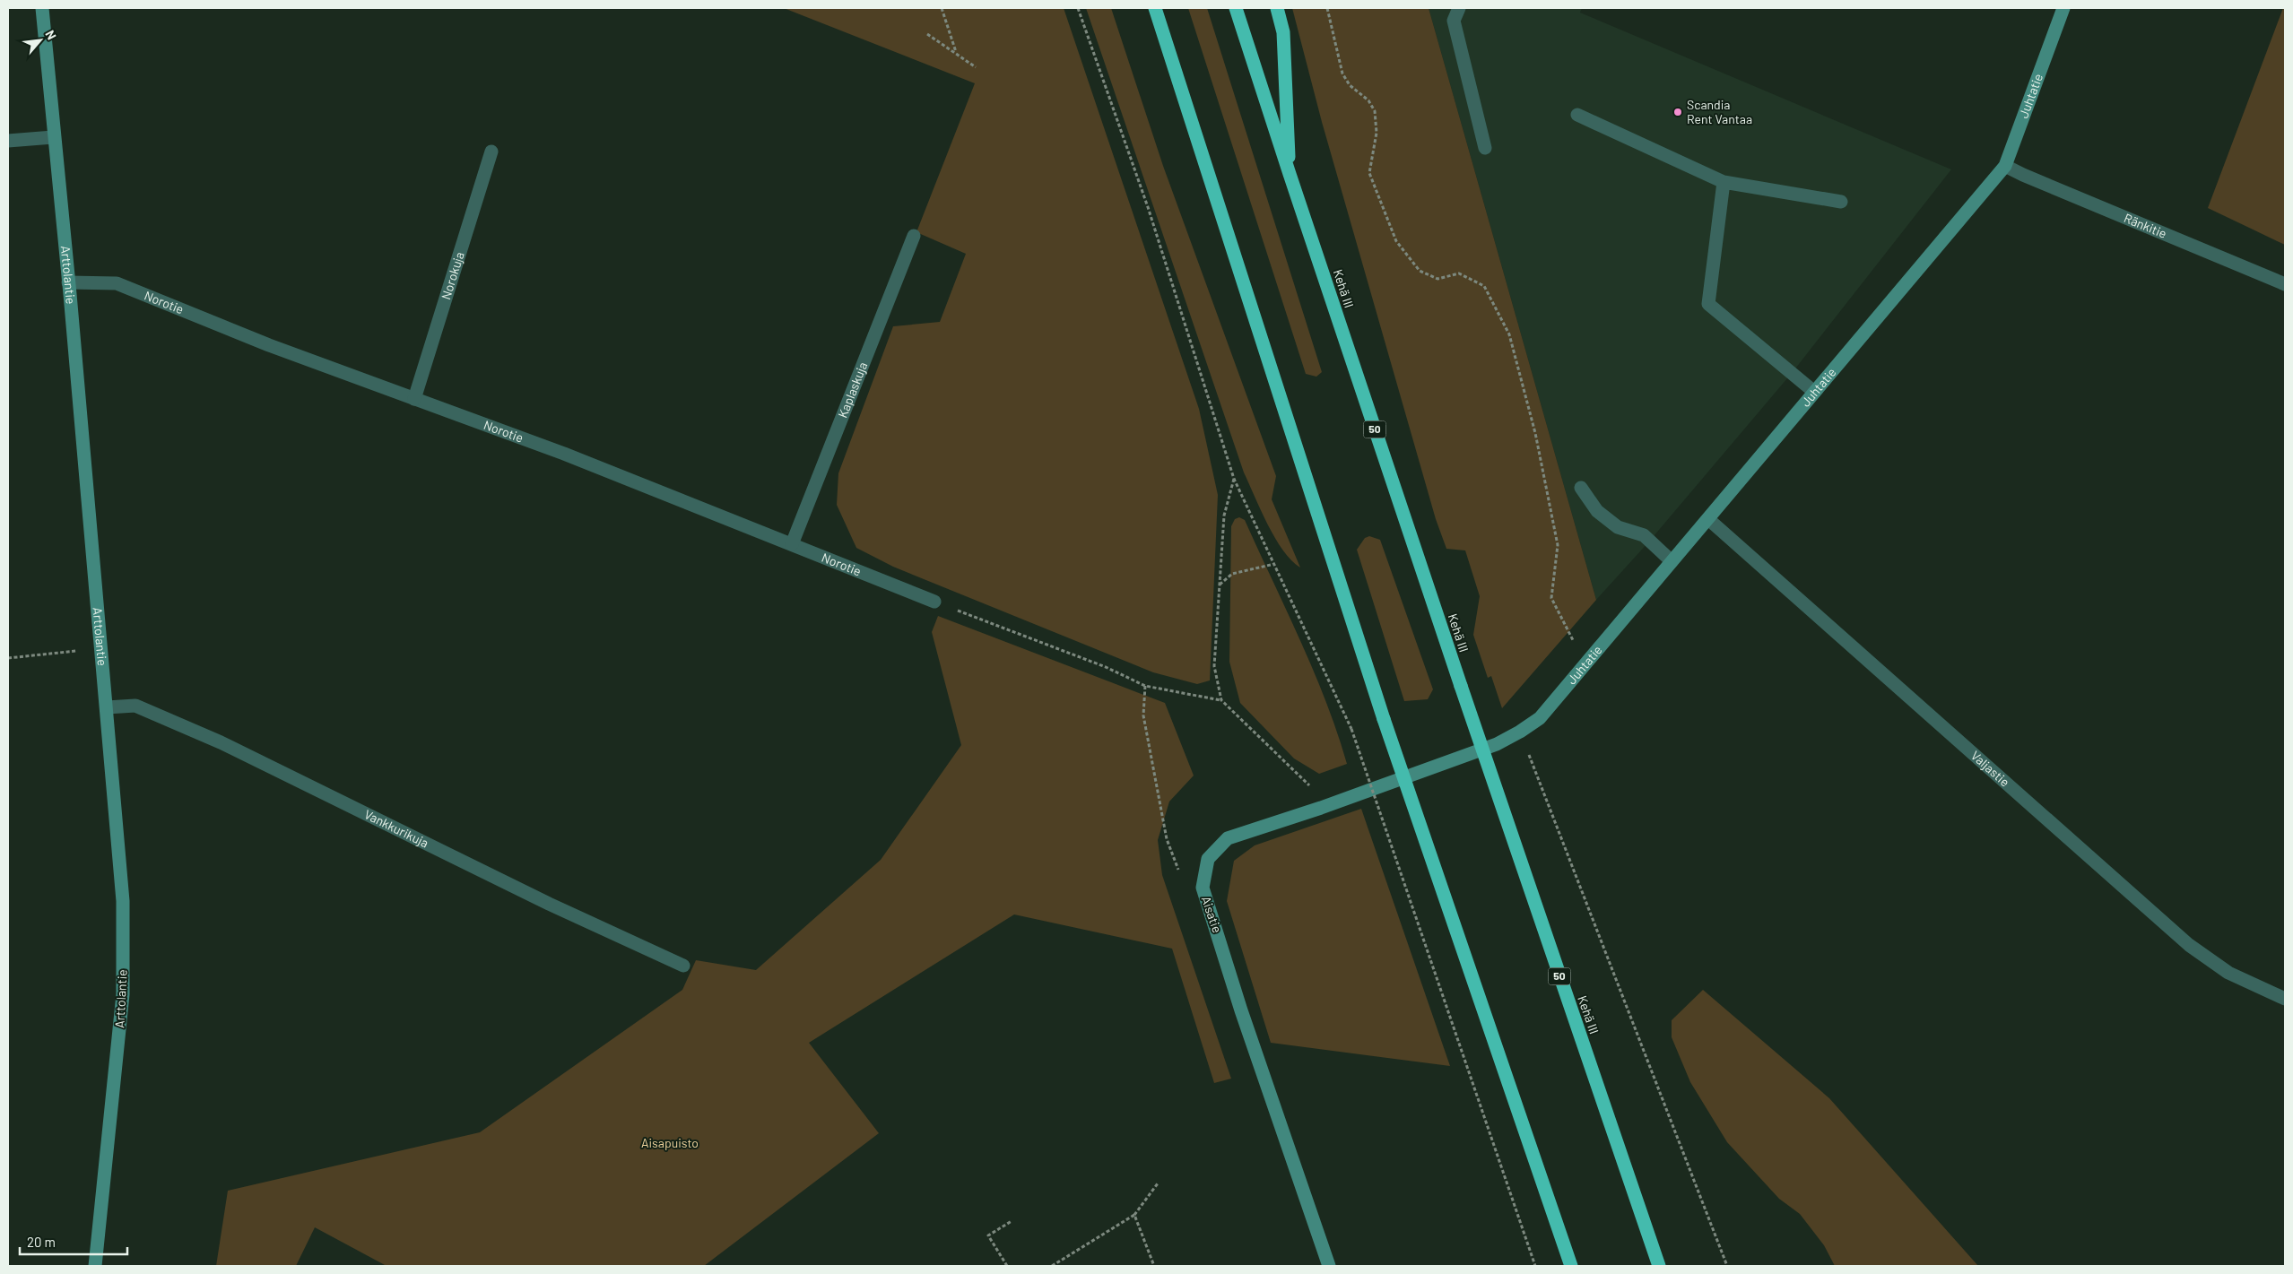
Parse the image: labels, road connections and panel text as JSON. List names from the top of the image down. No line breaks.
{"streets":{"highway":["Kehä III","50"],"street":["Juhtatie","Ränkitie","Arttolantie","Norokuja","Norotie","Kaplaskuja","Valjastie","Vankkurikuja","Aisatie"]},"crossings":[["Juhtatie","Ränkitie"],["Juhtatie","Valjastie"],["Juhtatie","Aisatie"],["Arttolantie","Norotie"],["Arttolantie","Vankkurikuja"],["Norokuja","Norotie"],["Norotie","Kaplaskuja"]],"parks":["Aisapuisto"],"places":["Scandia Rent Vantaa"],"scale_bar":"20 m","north":"top right"}
